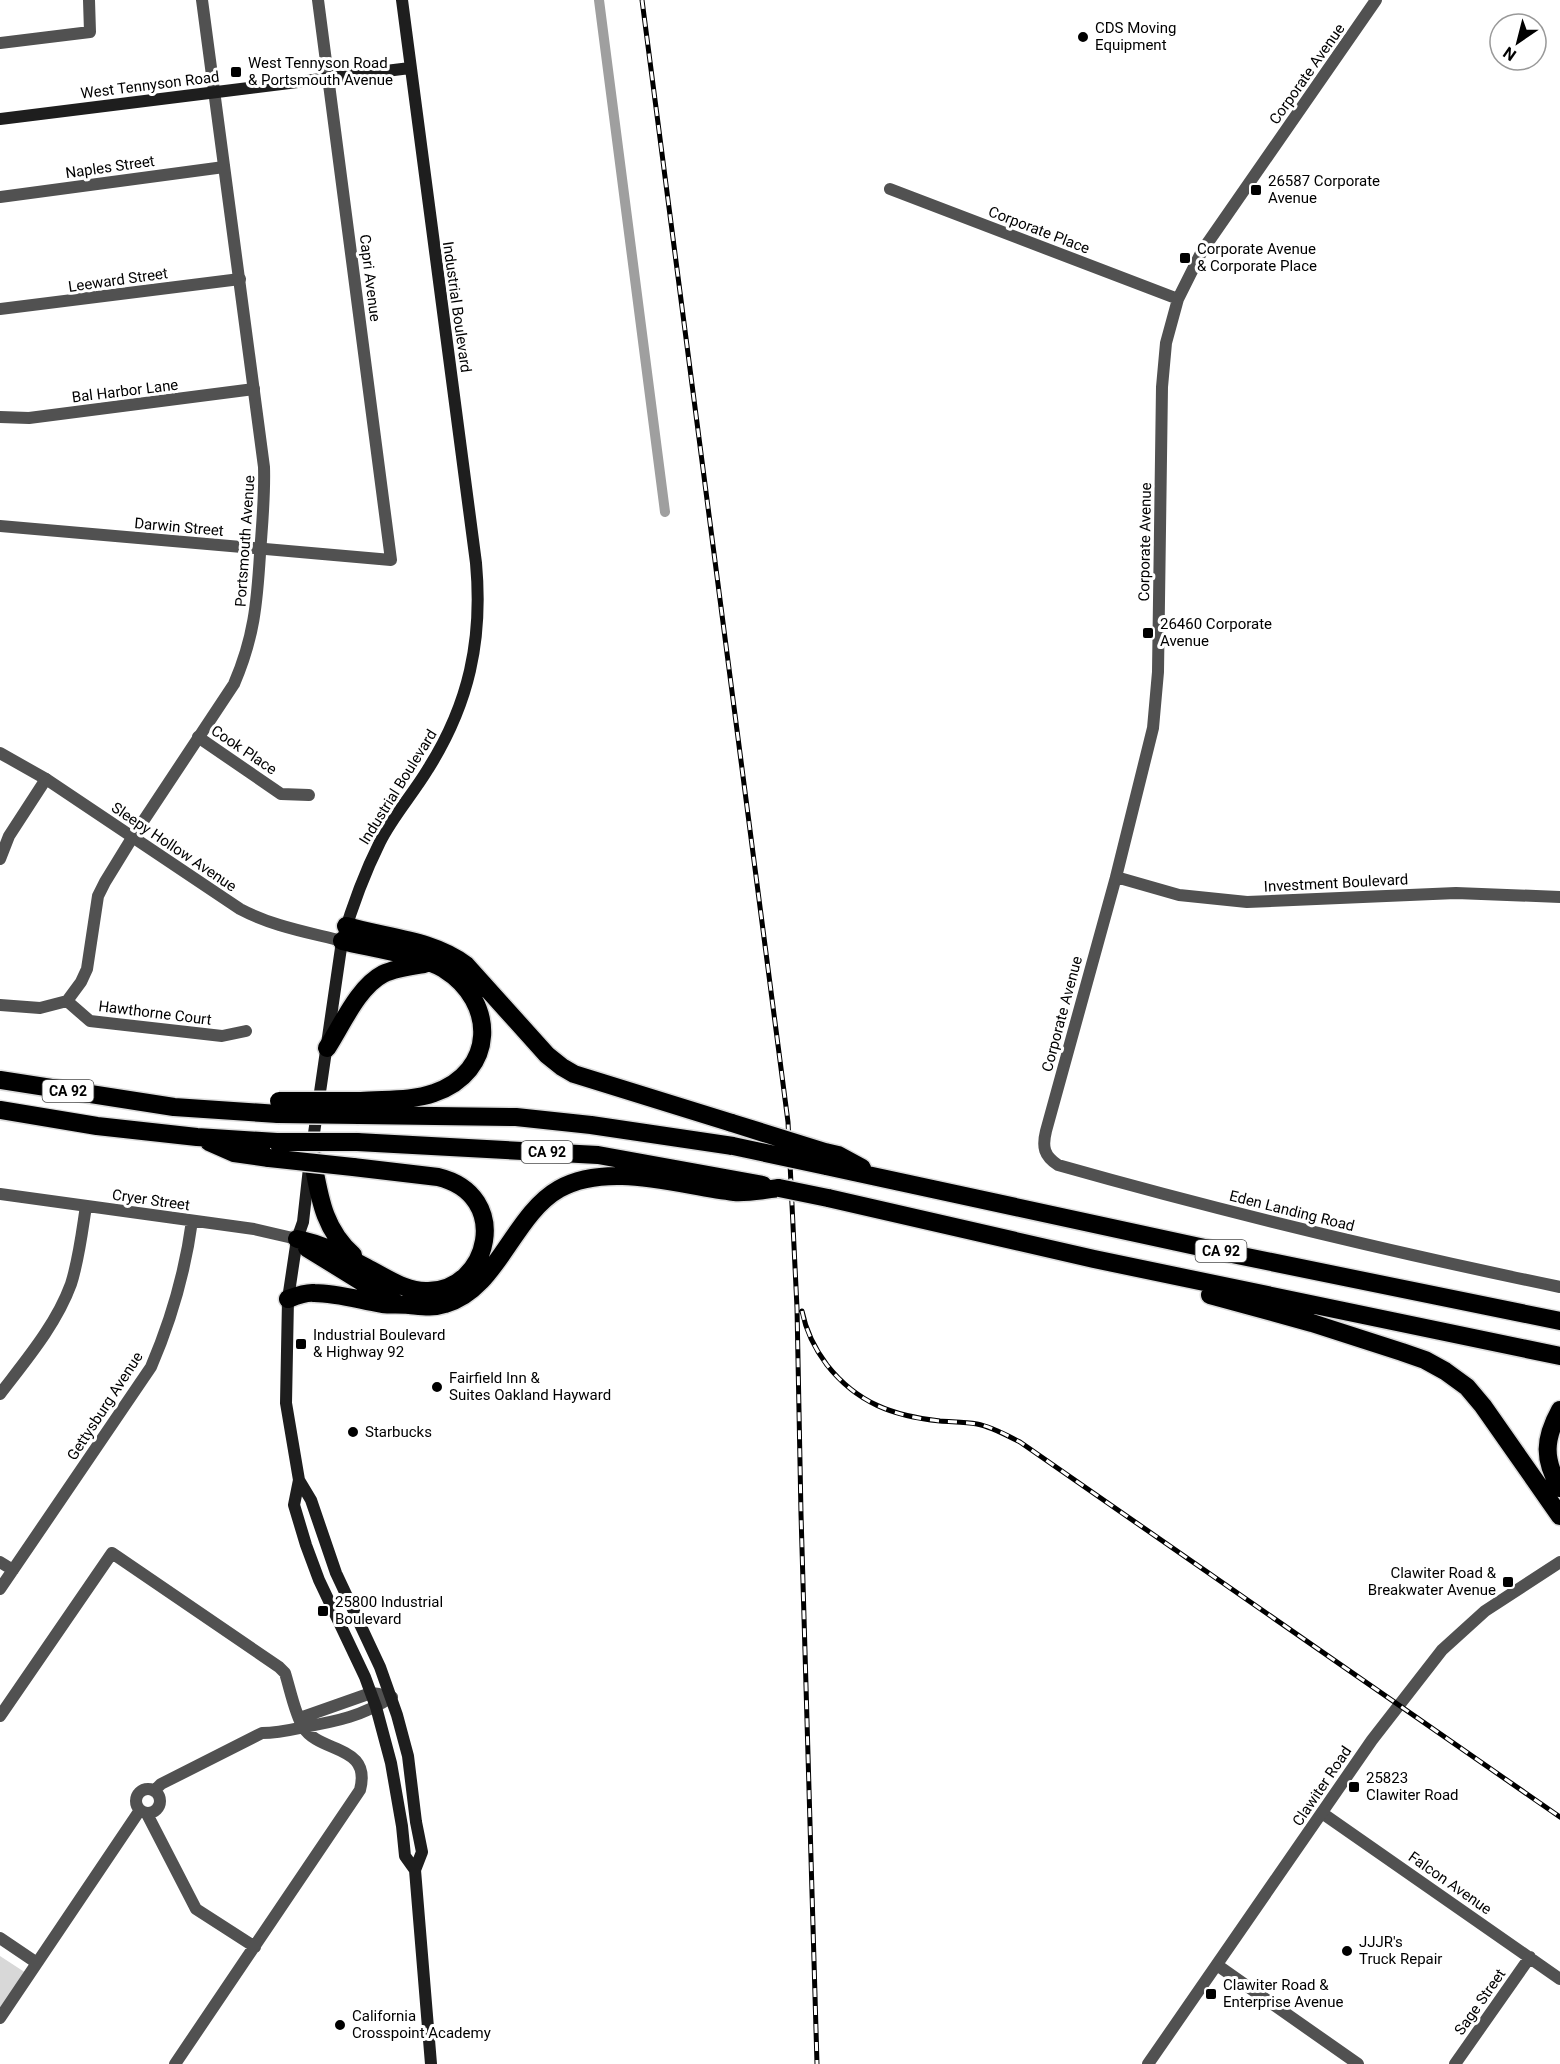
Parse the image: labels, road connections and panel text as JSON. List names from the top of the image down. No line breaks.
{"streets":{"highway":["CA 92"],"main road":["West Tennyson Road","Industrial Boulevard"],"street":["Corporate Avenue","Naples Street","Corporate Place","Capri Avenue","Leeward Street","Bal Harbor Lane","Darwin Street","Portsmouth Avenue","Cook Place","Sleepy Hollow Avenue","Investment Boulevard","Hawthorne Court","Cryer Street","Eden Landing Road","Gettysburg Avenue","Clawiter Road","Falcon Avenue","Sage Street"]},"crossings":[["Corporate Avenue","Corporate Place"],["Corporate Avenue","Investment Boulevard"],["Corporate Avenue","Eden Landing Road"],["West Tennyson Road","Capri Avenue"],["West Tennyson Road","Industrial Boulevard"],["West Tennyson Road","Portsmouth Avenue"],["Naples Street","Portsmouth Avenue"],["Capri Avenue","Darwin Street"],["Leeward Street","Portsmouth Avenue"],["Industrial Boulevard","Sleepy Hollow Avenue"],["Industrial Boulevard","Cryer Street"],["Bal Harbor Lane","Portsmouth Avenue"],["Darwin Street","Portsmouth Avenue"],["Portsmouth Avenue","Cook Place"],["Portsmouth Avenue","Sleepy Hollow Avenue"],["Portsmouth Avenue","Hawthorne Court"],["Cryer Street","Gettysburg Avenue"],["Clawiter Road","Falcon Avenue"],["Falcon Avenue","Sage Street"]],"places":{"other":["CDS Moving Equipment","Fairfield Inn & Suites Oakland Hayward","Starbucks","JJJR's Truck Repair","California Crosspoint Academy"],"transit":["West Tennyson Road & Portsmouth Avenue","26587 Corporate Avenue","Corporate Avenue & Corporate Place","26460 Corporate Avenue","Industrial Boulevard & Highway 92","Clawiter Road & Breakwater Avenue","25800 Industrial Boulevard","25823 Clawiter Road","Clawiter Road & Enterprise Avenue"]},"north":"bottom left"}
